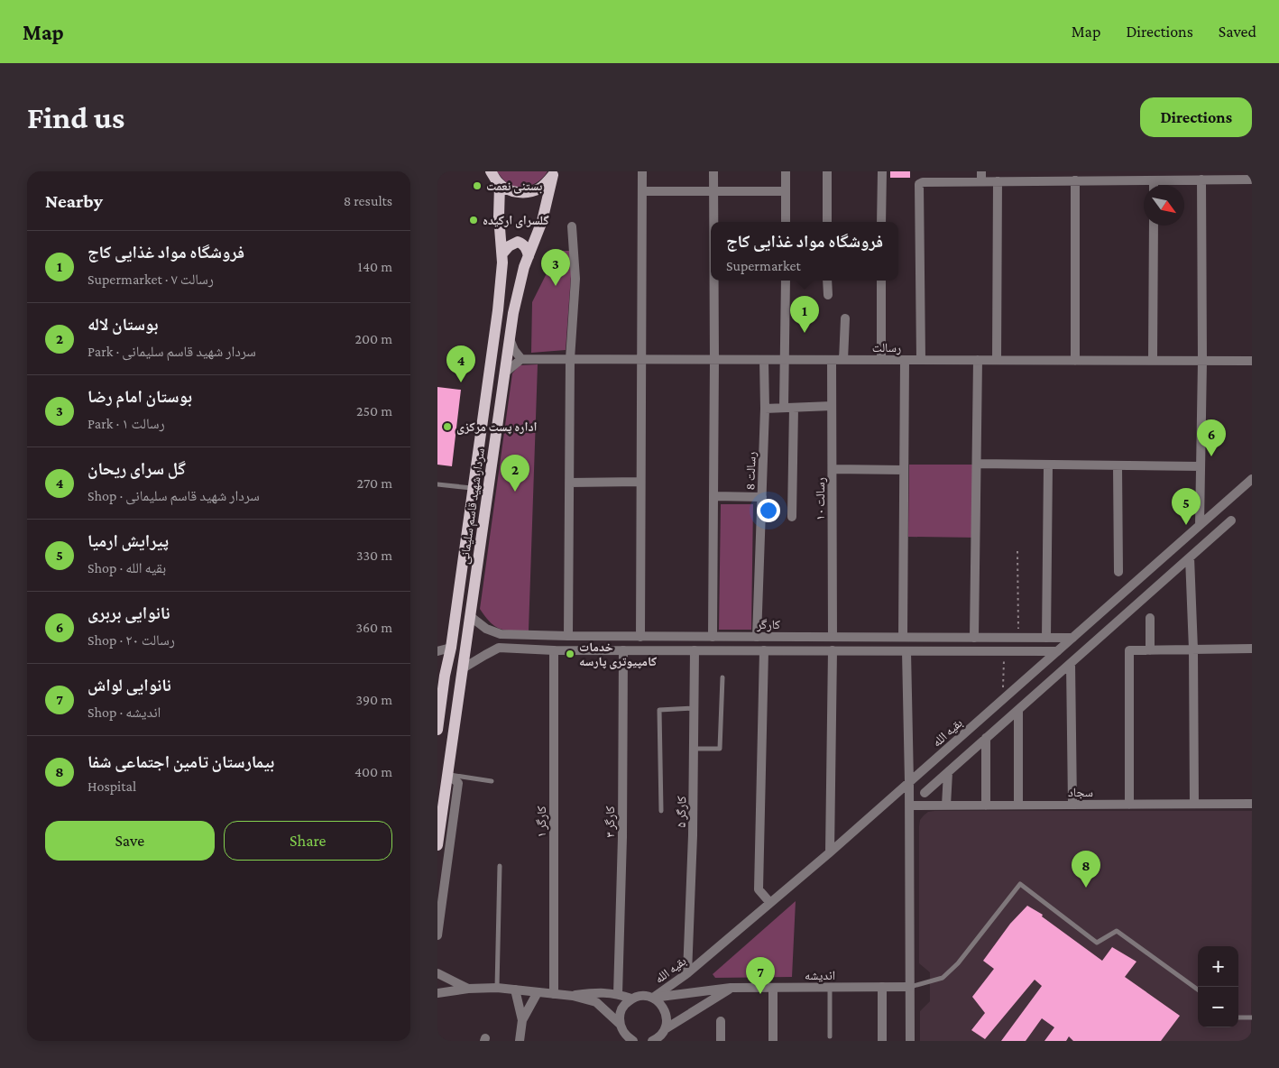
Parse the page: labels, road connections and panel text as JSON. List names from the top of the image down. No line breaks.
{"streets":{"main road":["سردار شهید قاسم سلیمانی"],"street":["رسالت","رسالت 8","رسالت ۱۰","کارگر","بقیه الله","سجاد","کارگر ۵","کارگر ۱","کارگر ۳","اندیشه"]},"crossings":[["رسالت","رسالت 8"],["رسالت","رسالت ۱۰"],["رسالت 8","کارگر"],["رسالت ۱۰","کارگر"],["سردار شهید قاسم سلیمانی","کارگر"],["کارگر","بقیه الله"],["بقیه الله","کارگر ۵"],["بقیه الله","اندیشه"],["کارگر ۱","اندیشه"],["کارگر ۳","اندیشه"]],"places":["بستنی نعمت","گلسرای ارکیده","اداره پست مرکزی","خدمات کامپیوتری پارسه"],"north":"bottom right","page":{"header":"Map","nav":["Map","Directions","Saved"],"buttons":["Directions",["Save","Share"]],"title":"Find us","heading":["Nearby","8 results"],"popup":["فروشگاه مواد غذایی کاج","Supermarket"],"list":[{"mark":"1","name":"فروشگاه مواد غذایی کاج","note":"Supermarket · رسالت ۷","value":"140 m"},{"mark":"2","name":"بوستان لاله","note":"Park · سردار شهید قاسم سلیمانی","value":"200 m"},{"mark":"3","name":"بوستان امام رضا","note":"Park · رسالت ۱","value":"250 m"},{"mark":"4","name":"گل سرای ریحان","note":"Shop · سردار شهید قاسم سلیمانی","value":"270 m"},{"mark":"5","name":"پیرایش ارمیا","note":"Shop · بقیه الله","value":"330 m"},{"mark":"6","name":"نانوایی بربری","note":"Shop · رسالت ۲۰","value":"360 m"},{"mark":"7","name":"نانوایی لواش","note":"Shop · اندیشه","value":"390 m"},{"mark":"8","name":"بیمارستان تامین اجتماعی شفا","note":"Hospital","value":"400 m"}],"pins":["3","1","4","6","2","5","8","7"],"map_buttons":["+","−"]}}
